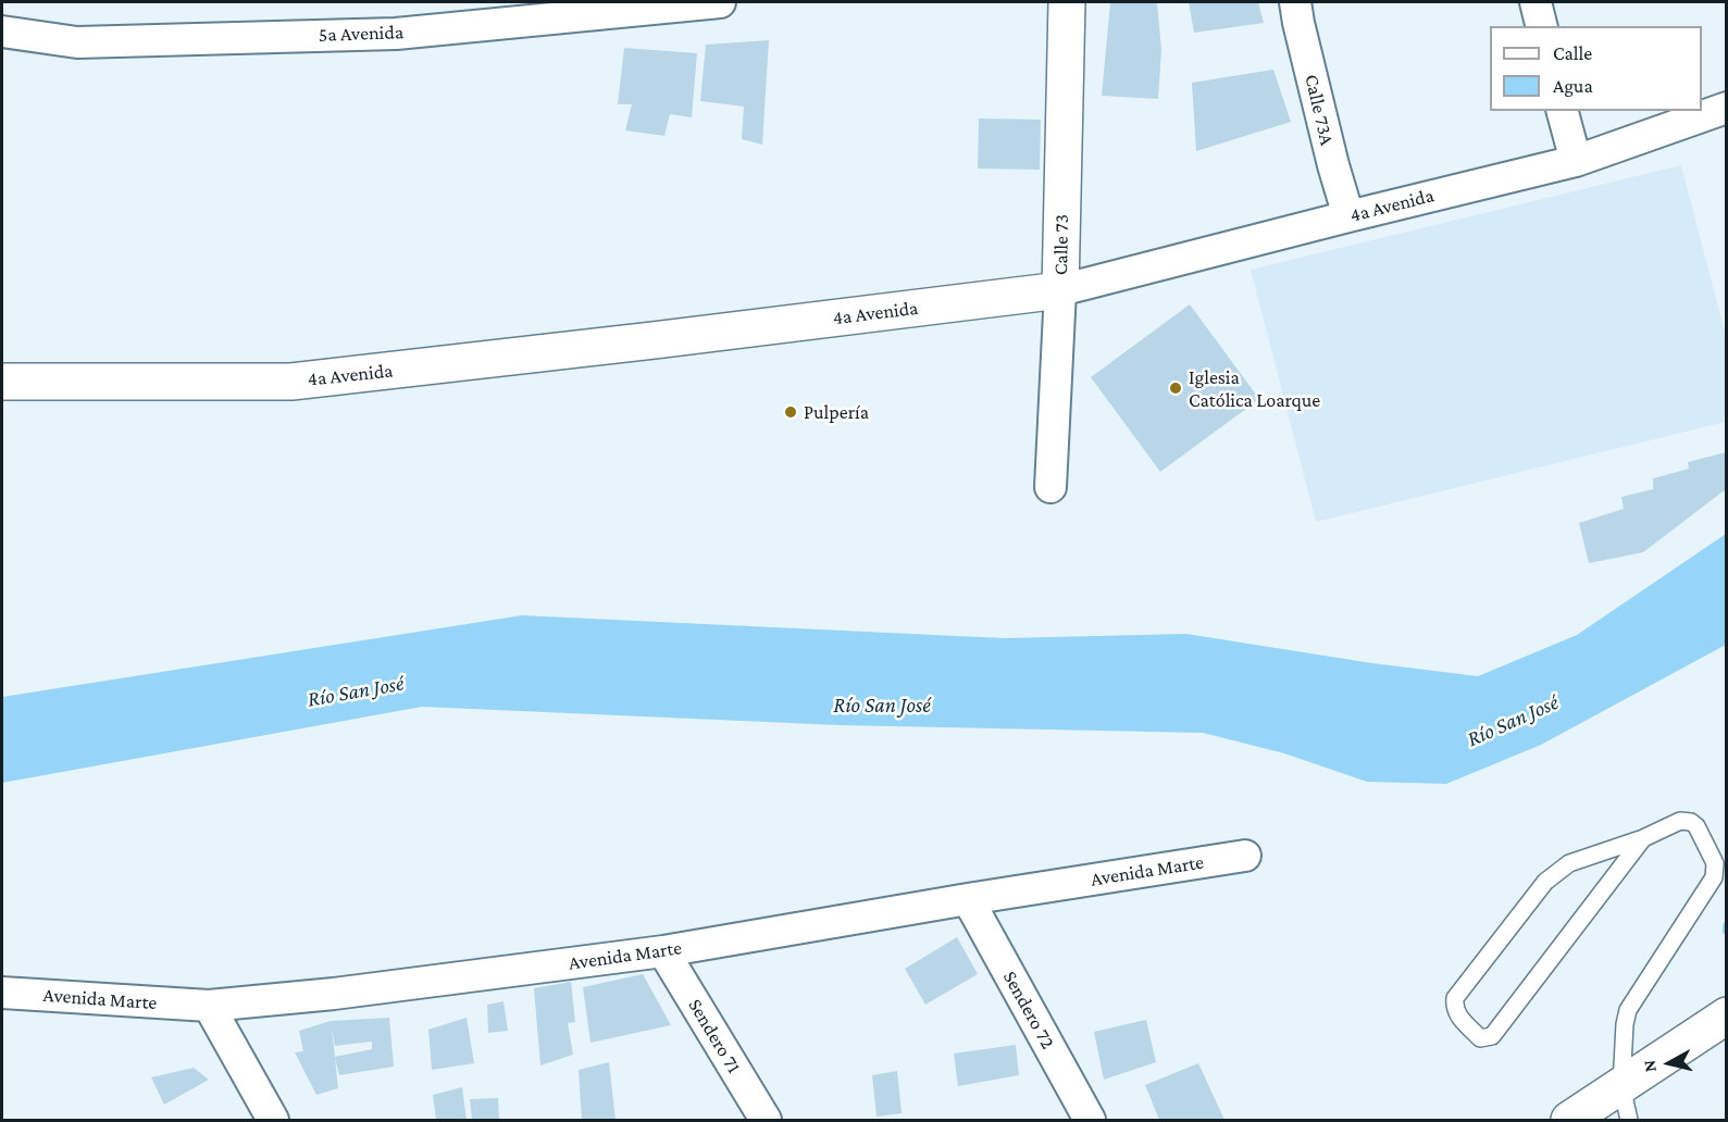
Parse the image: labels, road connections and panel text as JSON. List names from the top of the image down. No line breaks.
{"streets":{"main road":["4a Avenida","Calle 73"],"street":["5a Avenida","Calle 73A","Avenida Marte","Sendero 72","Sendero 71"]},"crossings":[["Calle 73A","4a Avenida"],["4a Avenida","Calle 73"],["Avenida Marte","Sendero 72"],["Avenida Marte","Sendero 71"]],"water":["Río San José"],"places":["Iglesia Católica Loarque","Pulpería"],"legend":["Calle","Agua"],"north":"left"}
